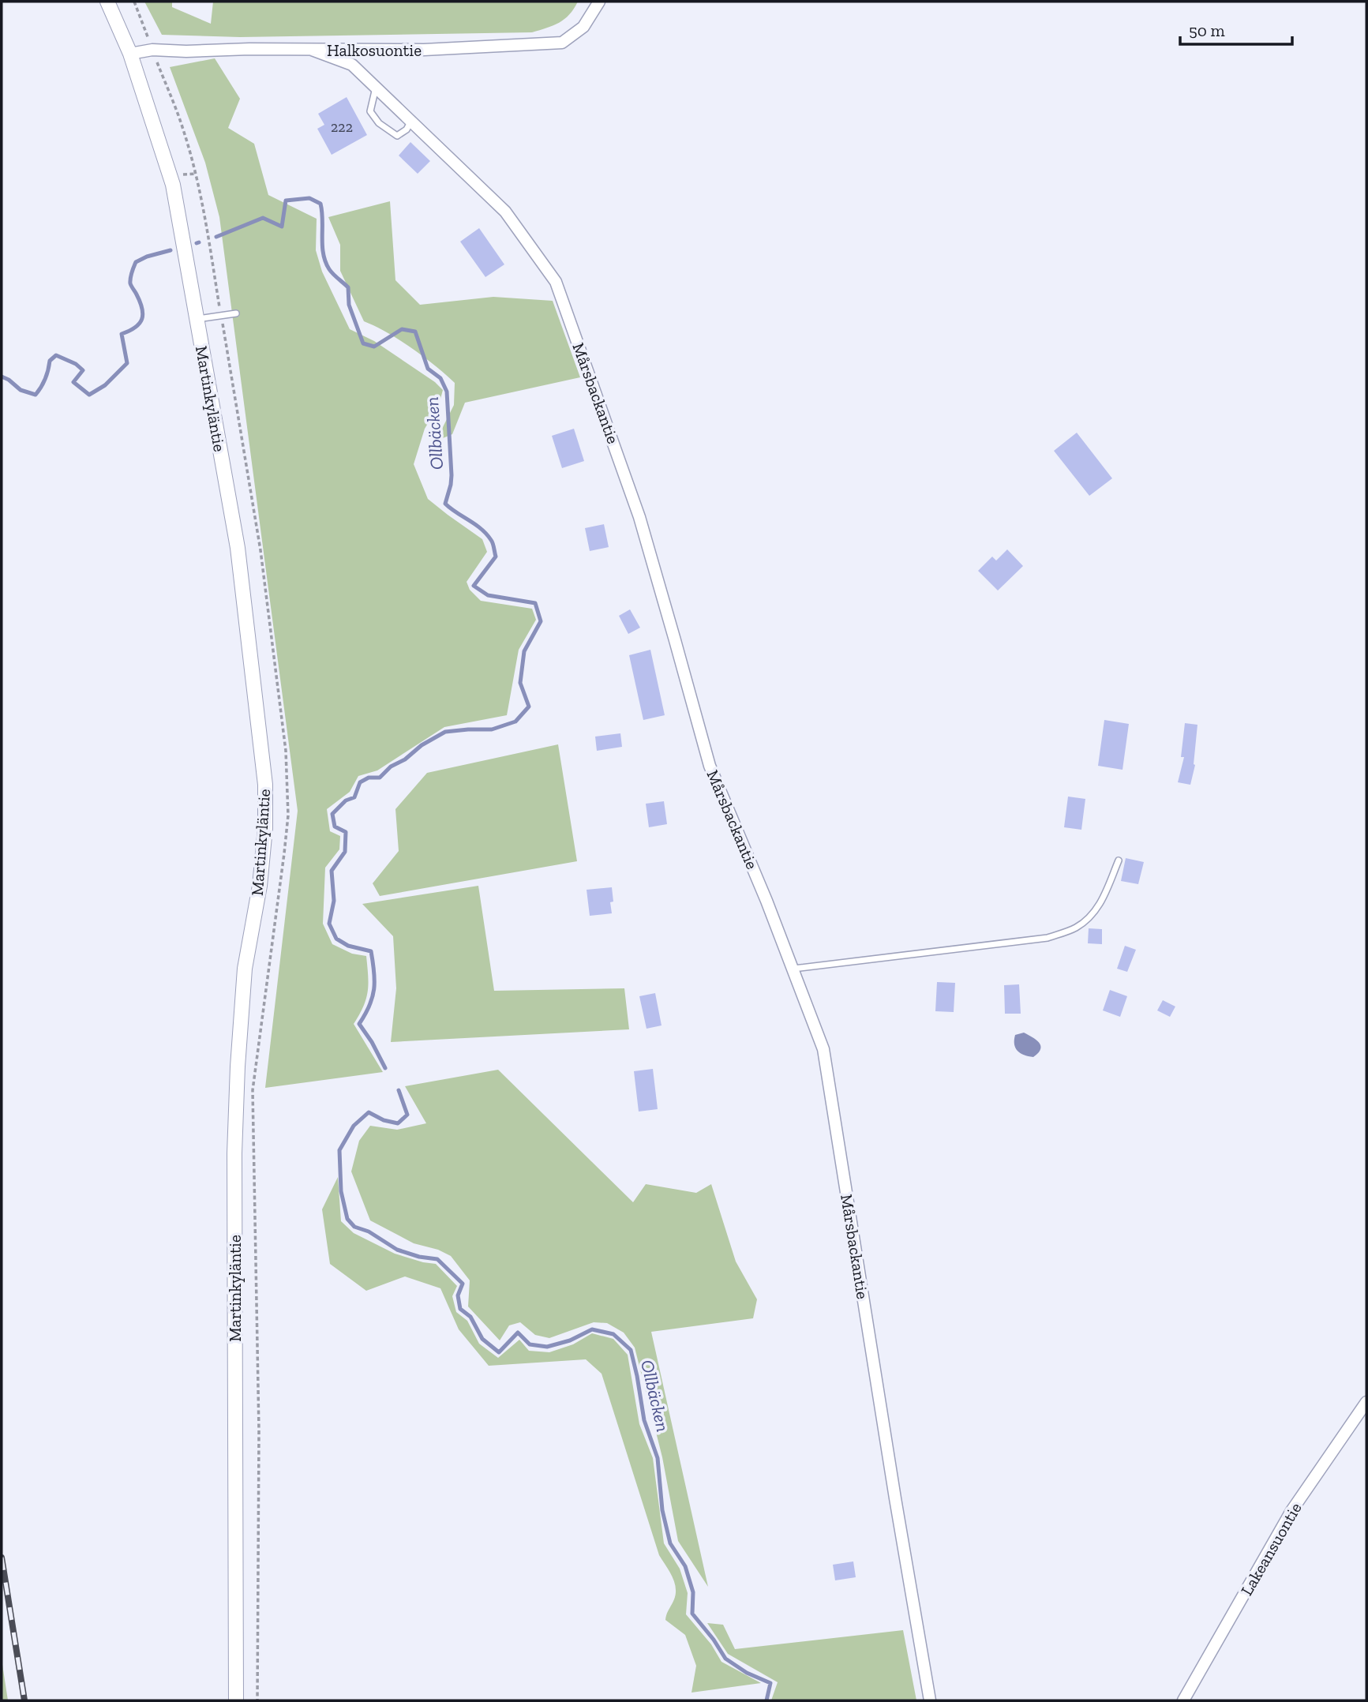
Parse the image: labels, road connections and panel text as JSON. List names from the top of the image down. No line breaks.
{"streets":{"street":["Halkosuontie","Mårsbackantie","Martinkyläntie","Lakeansuontie"]},"crossings":[["Halkosuontie","Mårsbackantie"],["Halkosuontie","Martinkyläntie"]],"water":["Ollbäcken"],"house_numbers":["222"],"scale_bar":"50 m"}
